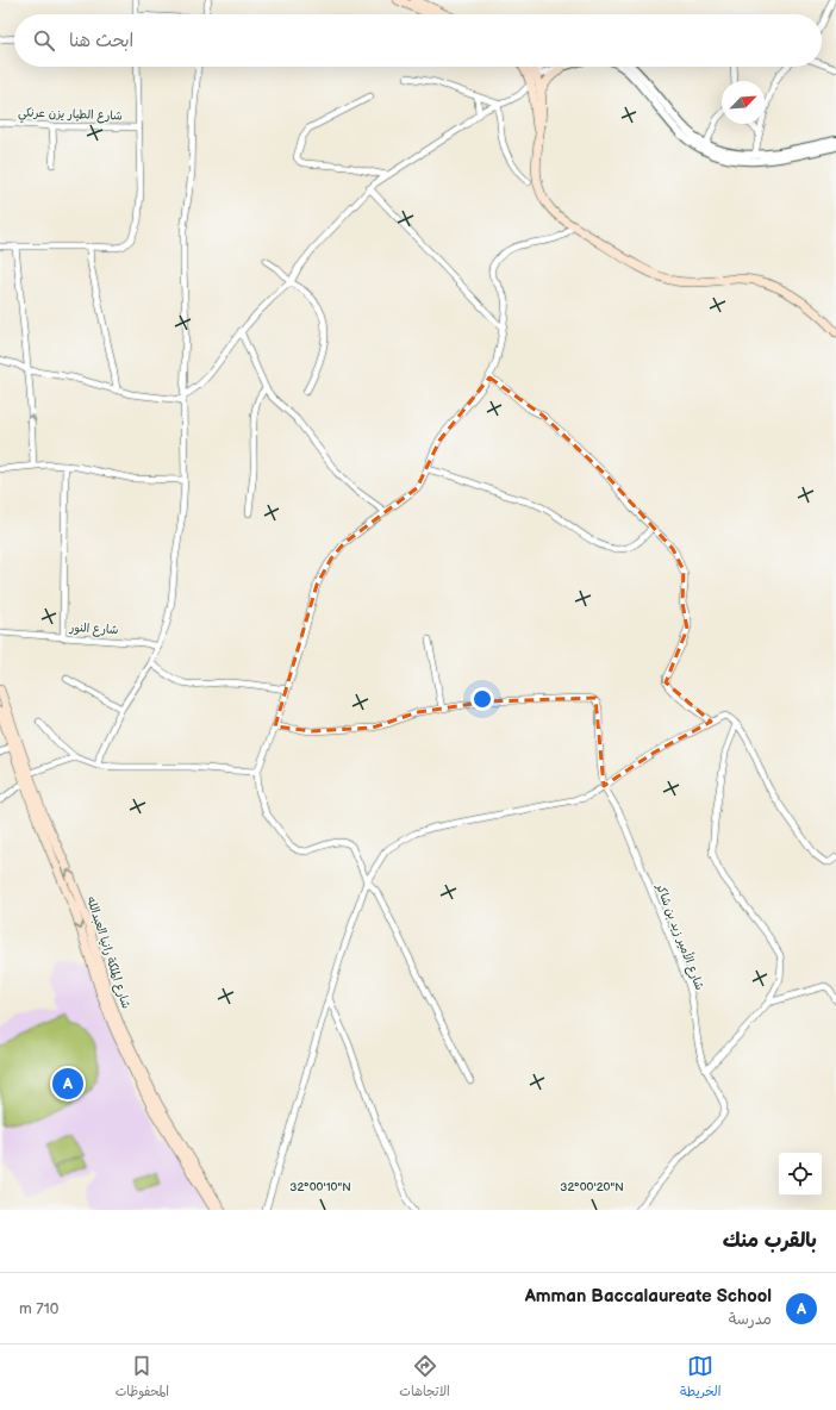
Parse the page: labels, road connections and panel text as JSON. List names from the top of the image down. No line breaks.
{"streets":{"main road":["شارع الملكة رانيا العبدالله"],"street":["شارع الطيار يزن عرنكي","شارع النور","شارع الأمير زيد بن شاكر"]},"north":"top right","page":{"search":"ابحث هنا","pins":"A","heading":"بالقرب منك","list":[{"mark":"A","name":"Amman Baccalaureate School","note":"مدرسة","value":"710 m"}],"nav":["الخريطة","الاتجاهات","المحفوظات"]},"coordinates":["32°00'10\"N","32°00'20\"N"]}
